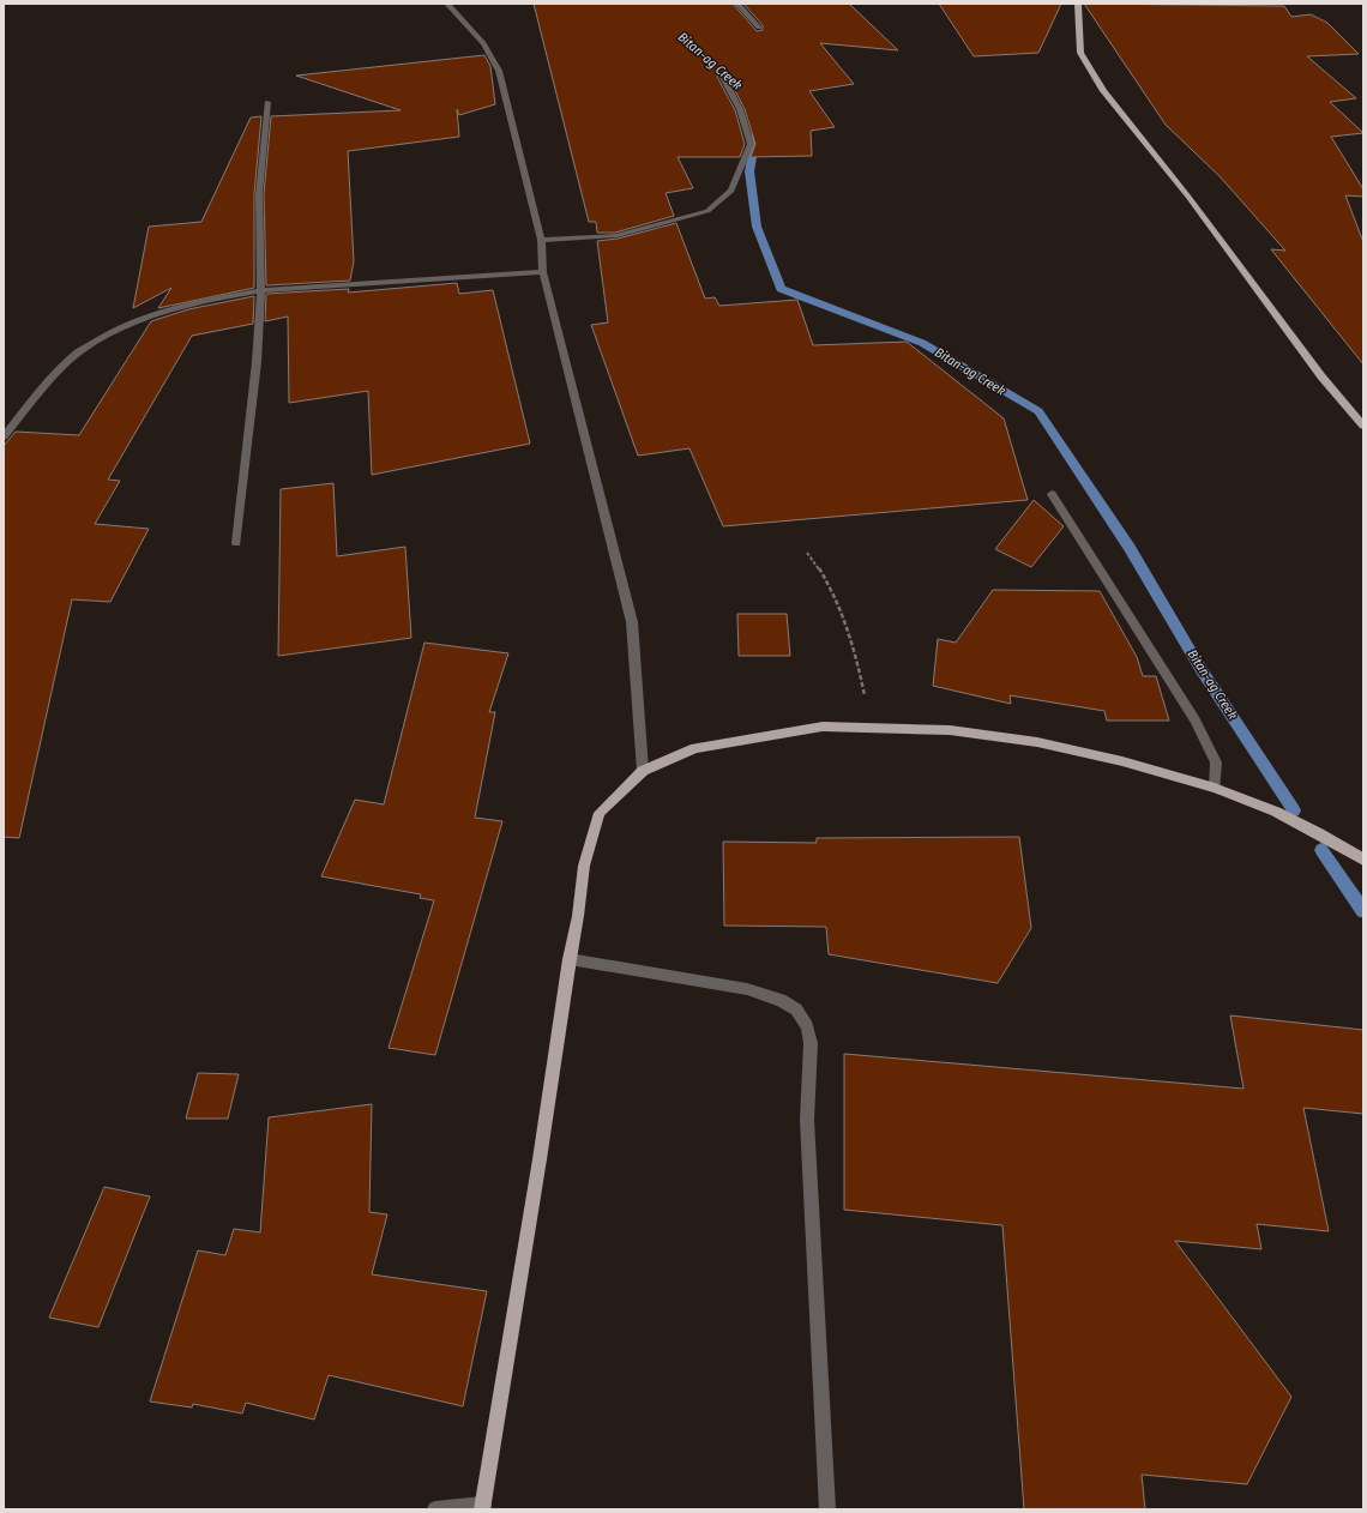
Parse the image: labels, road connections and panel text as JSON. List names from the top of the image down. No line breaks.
{"water":["Bitan-ag Creek"]}
